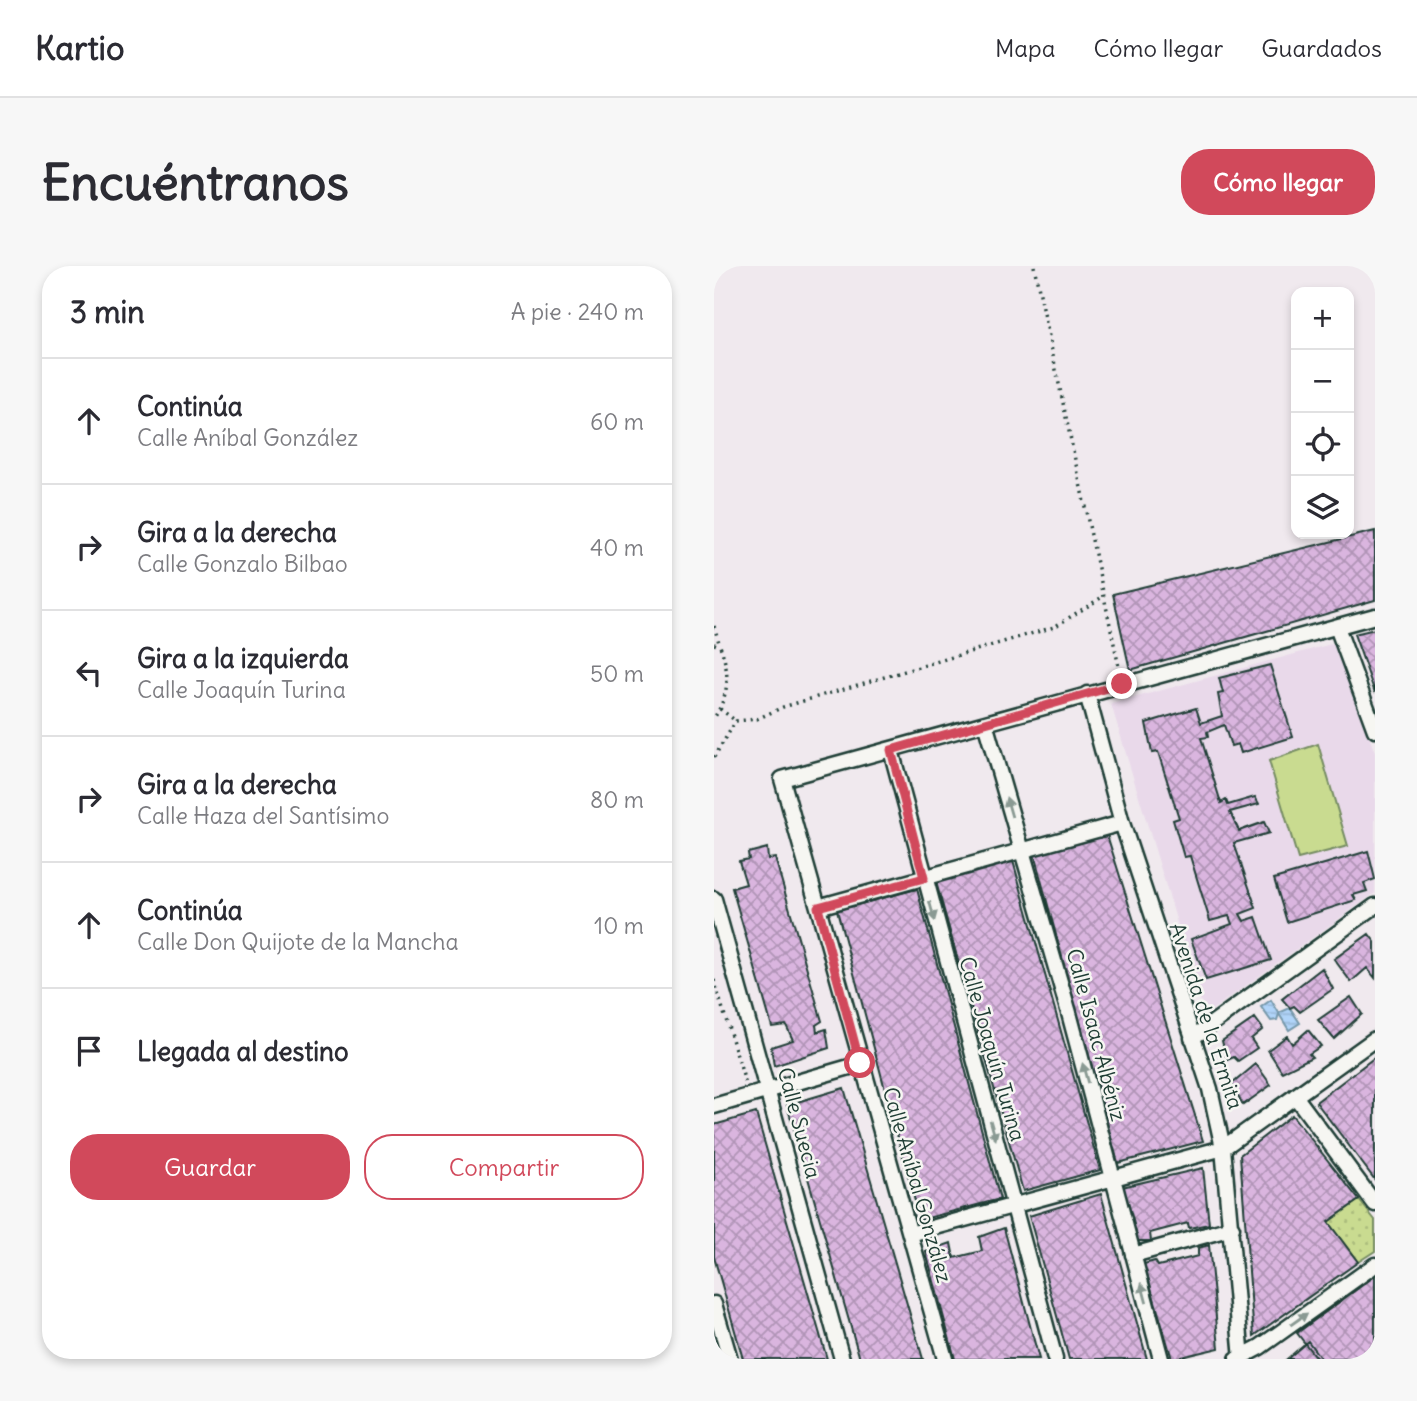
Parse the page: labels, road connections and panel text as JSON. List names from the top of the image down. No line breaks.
{"streets":{"street":["Avenida de la Ermita","Calle Isaac Albéniz","Calle Joaquín Turina","Calle Suecia","Calle Aníbal González"]},"crossings":[["Calle Joaquín Turina","Calle Aníbal González"]],"one_way":["Calle Isaac Albéniz","Calle Joaquín Turina"],"page":{"header":"Kartio","nav":["Mapa","Cómo llegar","Guardados"],"buttons":["Cómo llegar",["Guardar","Compartir"]],"title":"Encuéntranos","heading":["3 min","A pie · 240 m"],"map_buttons":["+","−"],"list":[["Continúa","Calle Aníbal González","60 m"],["Gira a la derecha","Calle Gonzalo Bilbao","40 m"],["Gira a la izquierda","Calle Joaquín Turina","50 m"],["Gira a la derecha","Calle Haza del Santísimo","80 m"],["Continúa","Calle Don Quijote de la Mancha","10 m"],"Llegada al destino"]}}
